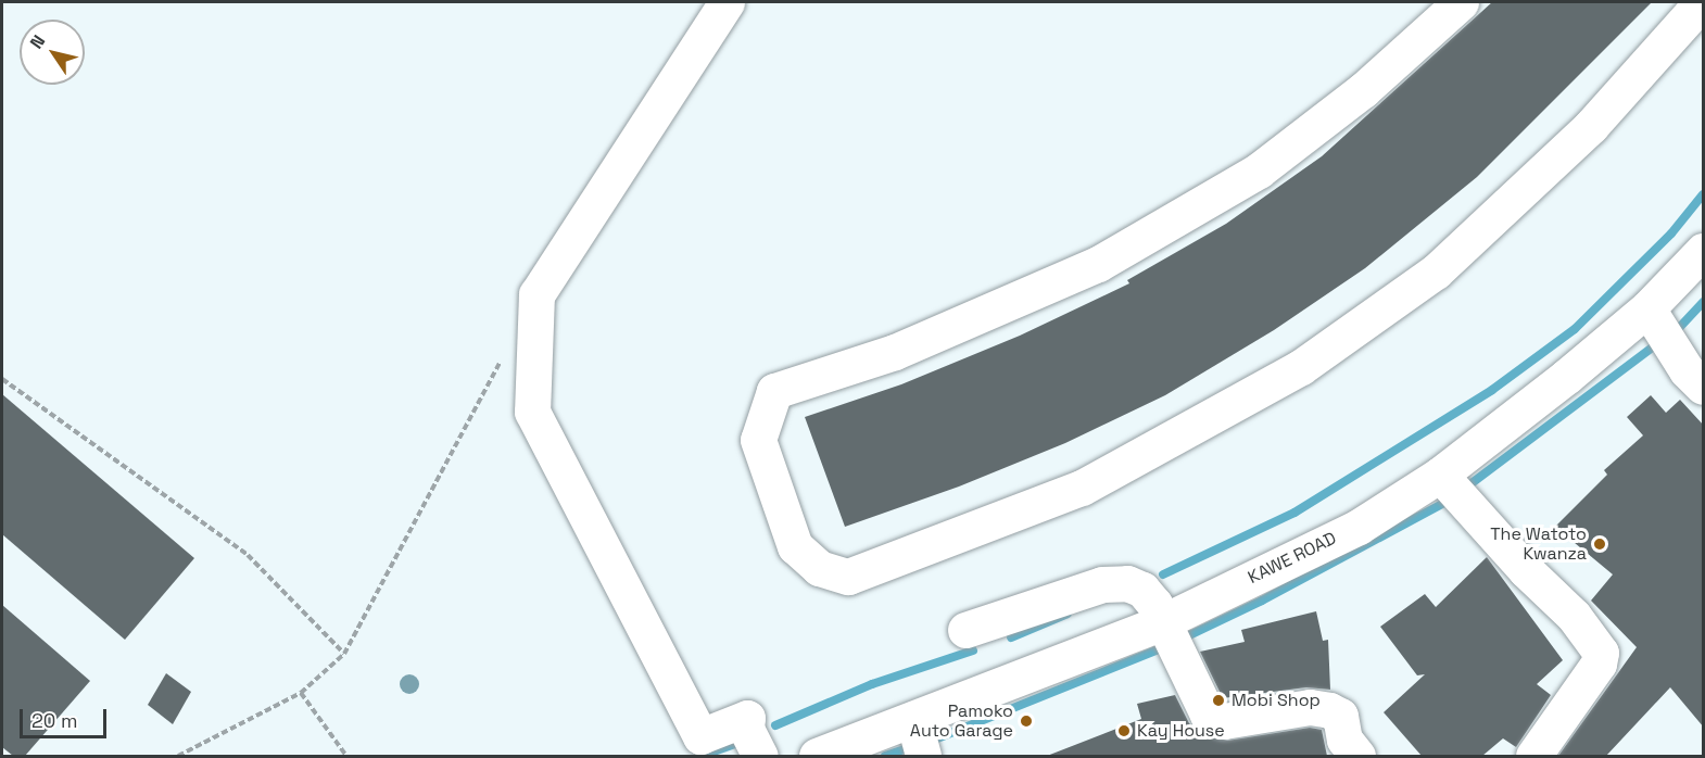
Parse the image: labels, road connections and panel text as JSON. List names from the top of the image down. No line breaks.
{"streets":{"main road":["KAWE ROAD"]},"places":["The Watoto Kwanza","Mobi Shop","Pamoko Auto Garage","Kay House"],"scale_bar":"20 m","north":"top left"}
